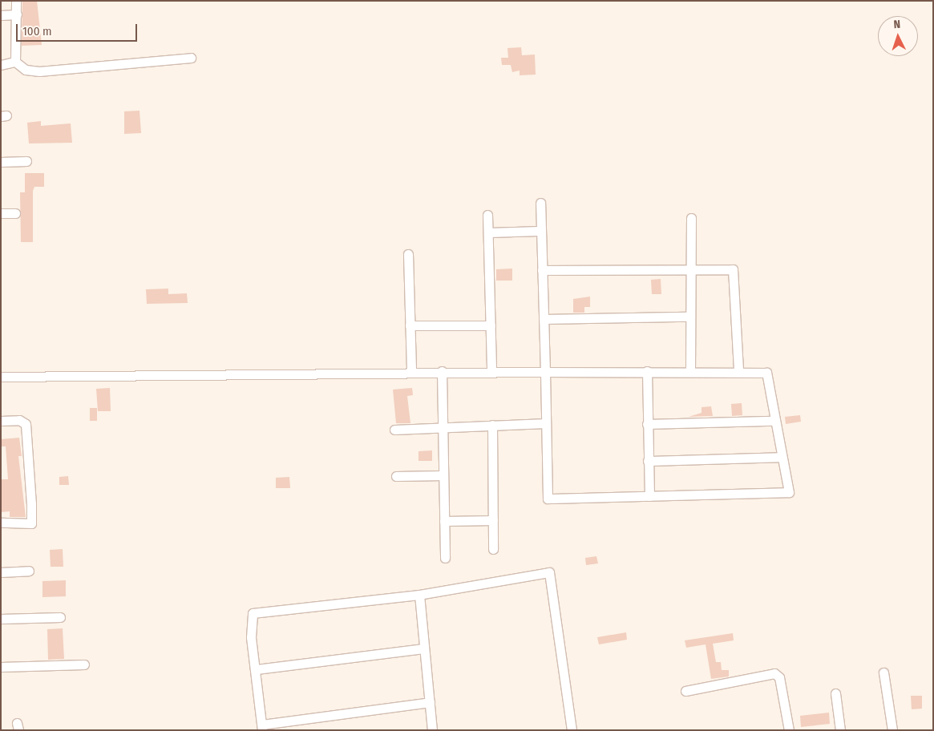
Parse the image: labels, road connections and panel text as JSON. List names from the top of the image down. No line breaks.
{"scale_bar":"100 m","north":"top"}
